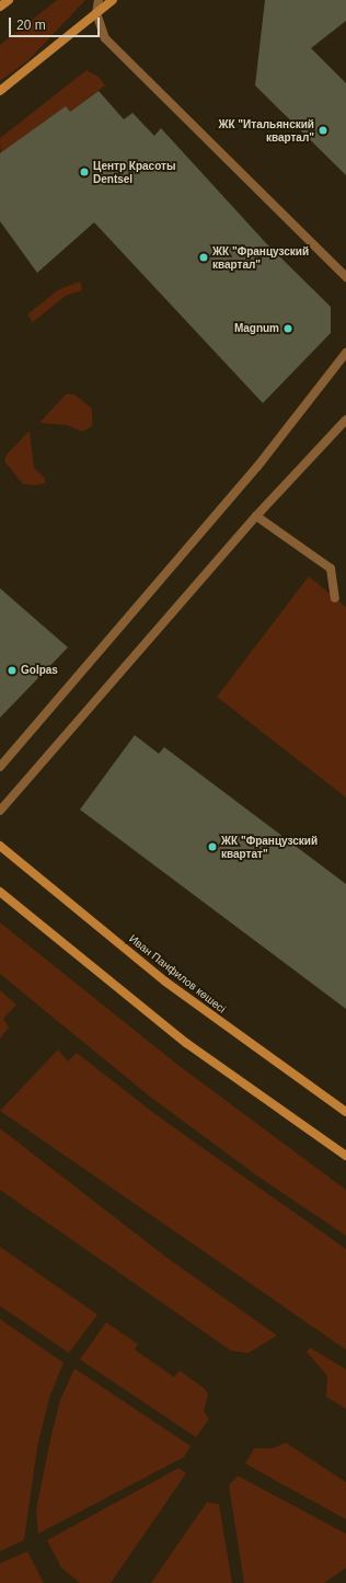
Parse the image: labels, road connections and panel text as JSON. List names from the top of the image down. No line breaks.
{"streets":{"street":["Иван Панфилов көшесі"]},"places":["ЖК \"Итальянский квартал\"","Центр Красоты Dentsel","ЖК \"Французский квартал\"","Magnum","Golpas","ЖК \"Французский квартат\""],"scale_bar":"20 m"}
